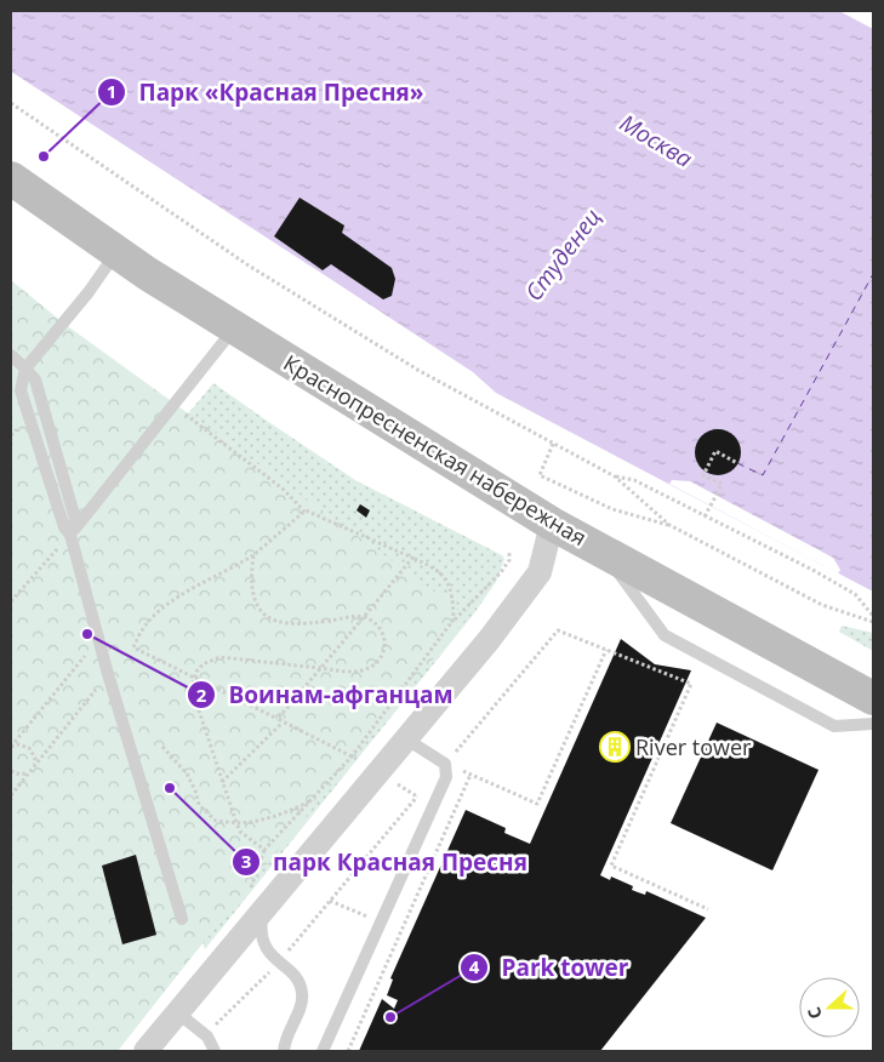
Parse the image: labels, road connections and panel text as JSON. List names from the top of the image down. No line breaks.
{"streets":{"main road":["Краснопресненская набережная"]},"water":["Москва","Студенец"],"places":{"other":["Парк «Красная Пресня»","Воинам-афганцам","парк Красная Пресня","Park tower"],"building":["River tower"]},"north":"left"}
